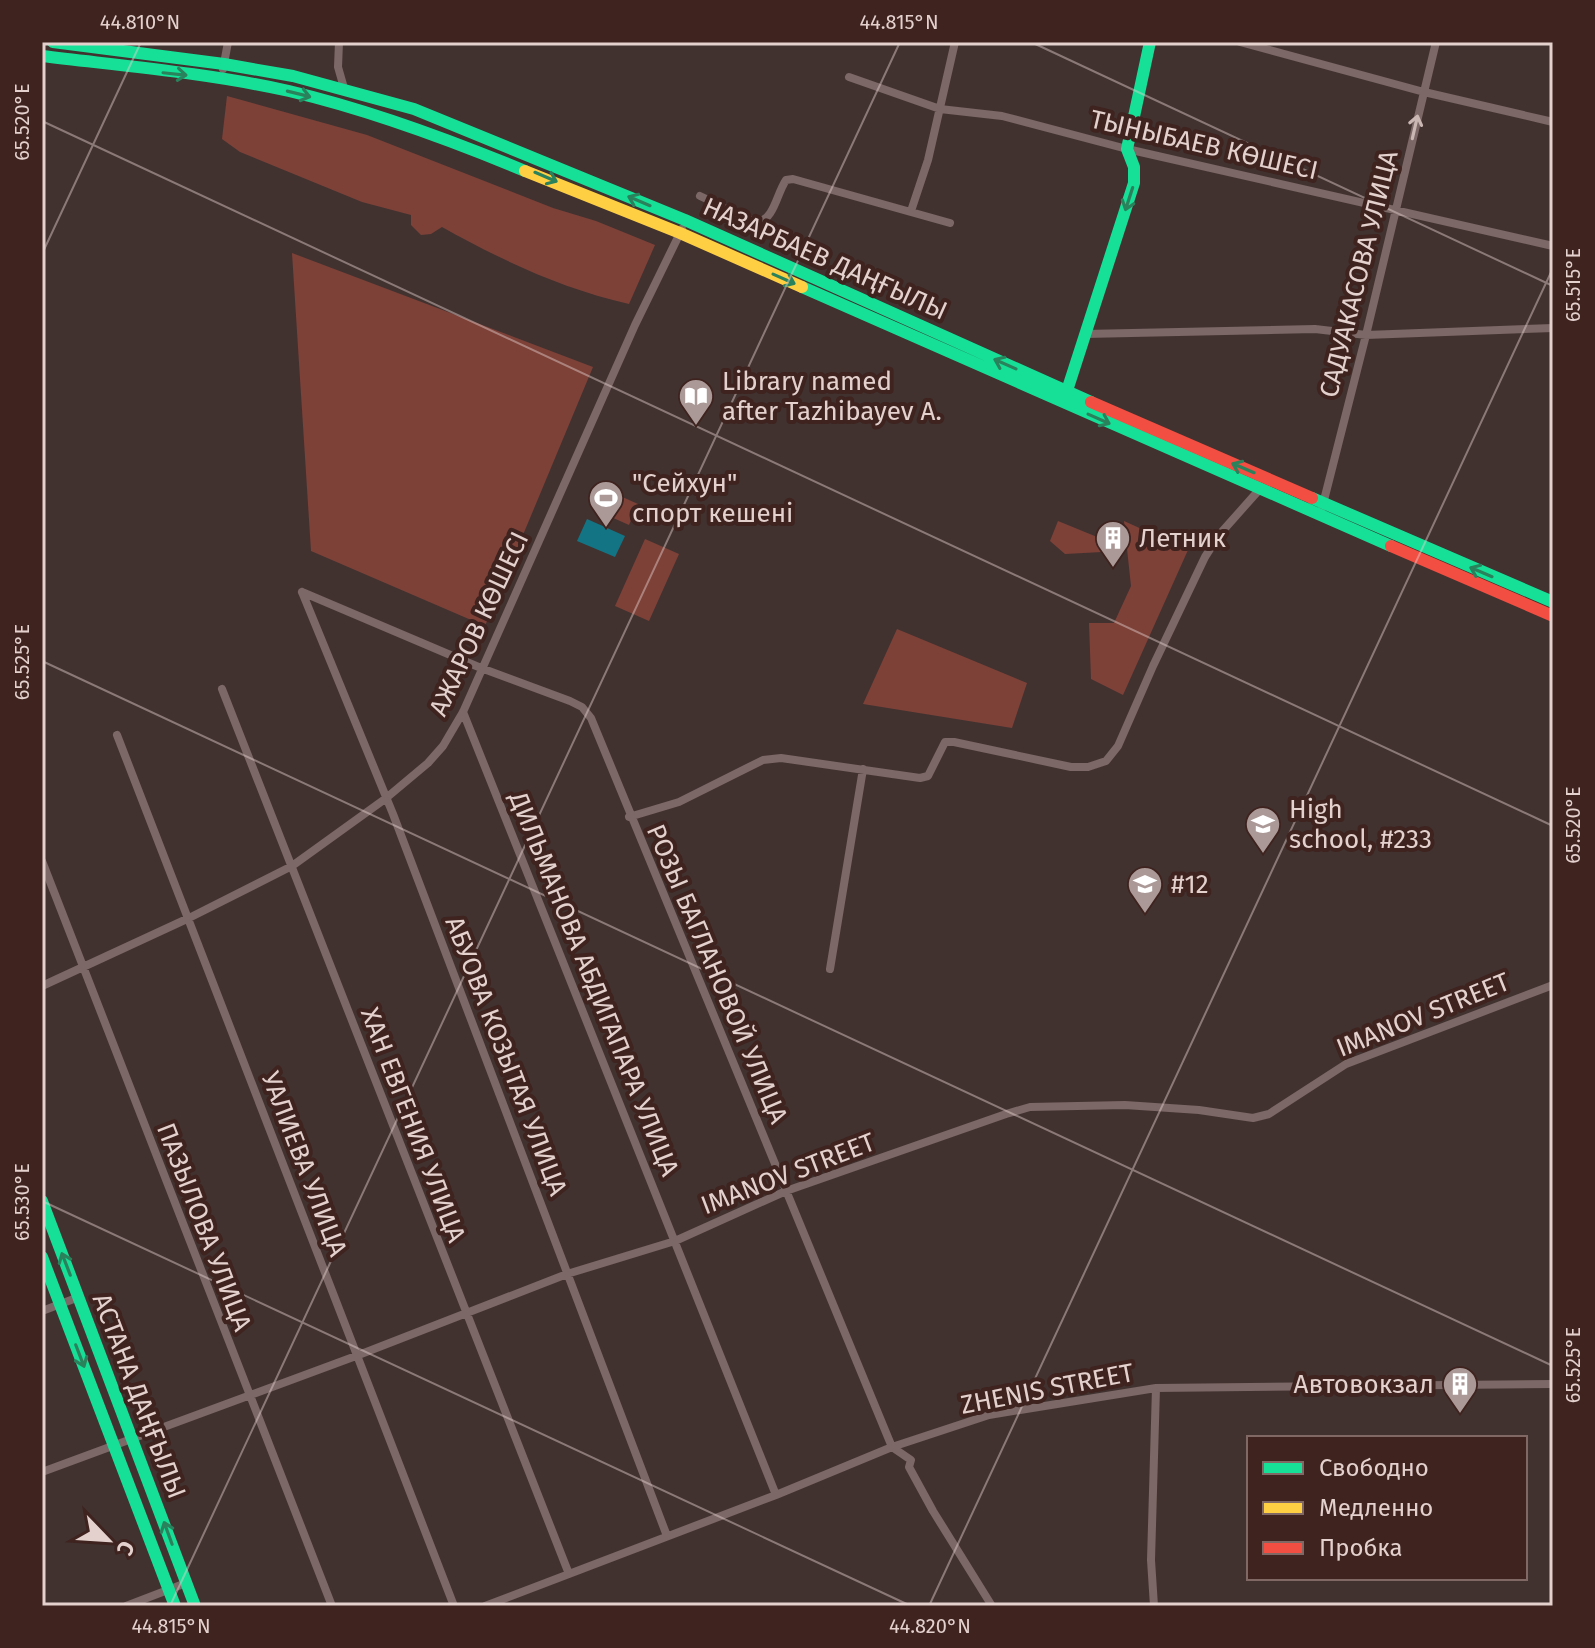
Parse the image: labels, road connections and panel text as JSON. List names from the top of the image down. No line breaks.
{"streets":{"main road":["НАЗАРБАЕВ ДАҢҒЫЛЫ","АСТАНА ДАҢҒЫЛЫ"],"street":["ТЫНЫБАЕВ КӨШЕСІ","САДУАКАСОВА УЛИЦА","АЖАРОВ КӨШЕСІ","РОЗЫ БАГЛАНОВОЙ УЛИЦА","ДИЛЬМАНОВА АБДИГАПАРА УЛИЦА","IMANOV STREET","АБУОВА КОЗЫТАЯ УЛИЦА","ХАН ЕВГЕНИЯ УЛИЦА","УАЛИЕВА УЛИЦА","ПАЗЫЛОВА УЛИЦА","ZHENIS STREET"]},"crossings":[["ТЫНЫБАЕВ КӨШЕСІ","САДУАКАСОВА УЛИЦА"],["НАЗАРБАЕВ ДАҢҒЫЛЫ","САДУАКАСОВА УЛИЦА"],["НАЗАРБАЕВ ДАҢҒЫЛЫ","АЖАРОВ КӨШЕСІ"],["АЖАРОВ КӨШЕСІ","РОЗЫ БАГЛАНОВОЙ УЛИЦА"],["АЖАРОВ КӨШЕСІ","ДИЛЬМАНОВА АБДИГАПАРА УЛИЦА"],["АЖАРОВ КӨШЕСІ","АБУОВА КОЗЫТАЯ УЛИЦА"],["АЖАРОВ КӨШЕСІ","ХАН ЕВГЕНИЯ УЛИЦА"],["АЖАРОВ КӨШЕСІ","УАЛИЕВА УЛИЦА"],["АЖАРОВ КӨШЕСІ","ПАЗЫЛОВА УЛИЦА"],["РОЗЫ БАГЛАНОВОЙ УЛИЦА","IMANOV STREET"],["РОЗЫ БАГЛАНОВОЙ УЛИЦА","АБУОВА КОЗЫТАЯ УЛИЦА"],["РОЗЫ БАГЛАНОВОЙ УЛИЦА","ZHENIS STREET"],["ДИЛЬМАНОВА АБДИГАПАРА УЛИЦА","IMANOV STREET"],["ДИЛЬМАНОВА АБДИГАПАРА УЛИЦА","ZHENIS STREET"],["IMANOV STREET","АБУОВА КОЗЫТАЯ УЛИЦА"],["IMANOV STREET","ХАН ЕВГЕНИЯ УЛИЦА"],["IMANOV STREET","УАЛИЕВА УЛИЦА"],["IMANOV STREET","ПАЗЫЛОВА УЛИЦА"],["IMANOV STREET","АСТАНА ДАҢҒЫЛЫ"],["АБУОВА КОЗЫТАЯ УЛИЦА","ZHENIS STREET"],["ХАН ЕВГЕНИЯ УЛИЦА","ZHENIS STREET"]],"places":{"library":["Library named after Tazhibayev A."],"sports":["\"Сейхун\" спорт кешені"],"building":["Летник","Автовокзал"],"school or university":["High school, #233","#12"]},"legend":["Свободно","Медленно","Пробка"],"north":"bottom right","coordinates":["44.810°N","44.815°N","65.520°E","65.515°E","65.525°E","65.530°E","44.820°N"]}
